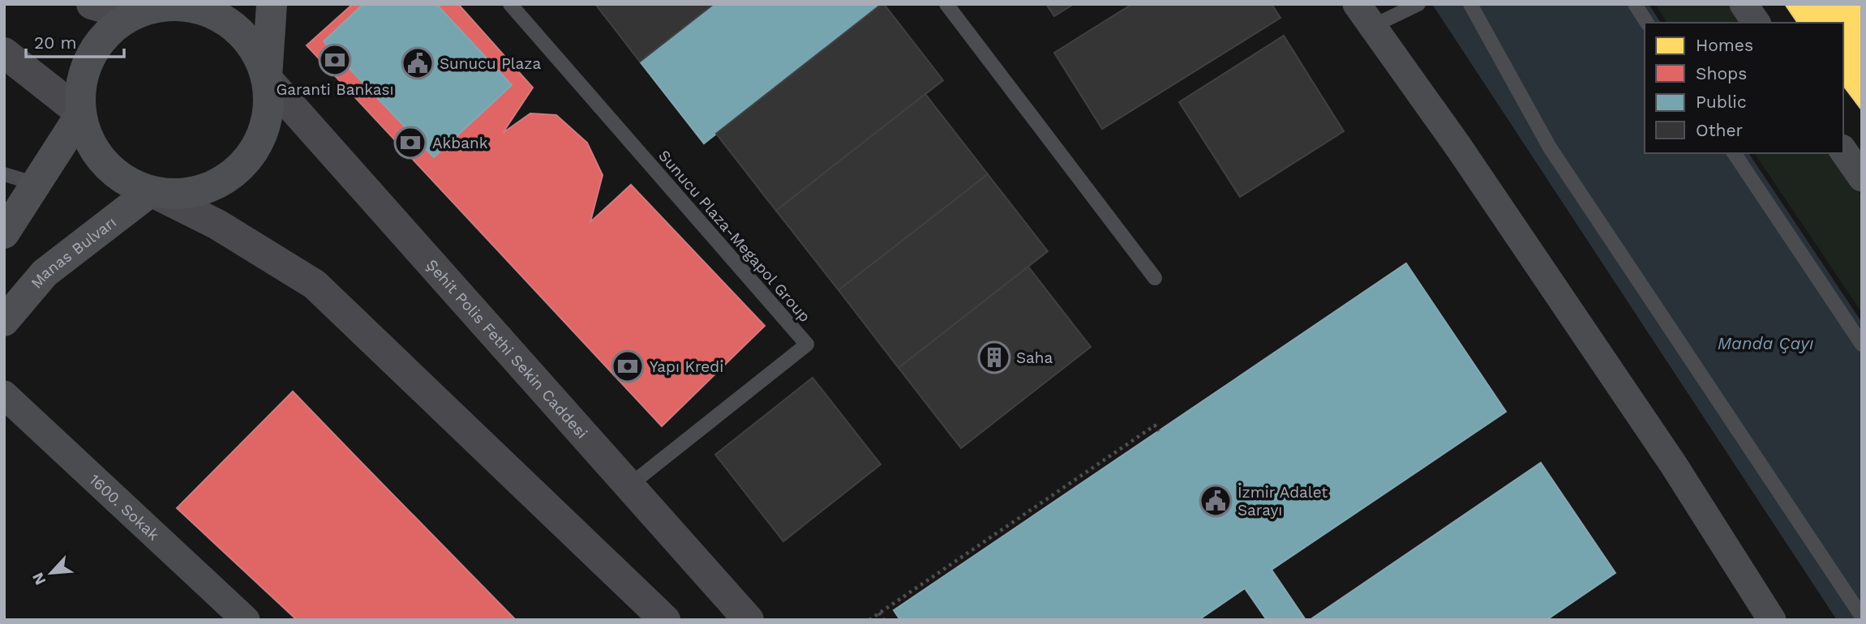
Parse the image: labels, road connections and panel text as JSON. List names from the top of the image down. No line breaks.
{"streets":{"main road":["Manas Bulvarı","Şehit Polis Fethi Sekin Caddesi"],"street":["1600. Sokak"],"lane":["Sunucu Plaza-Megapol Group"]},"crossings":[["Sunucu Plaza-Megapol Group","Şehit Polis Fethi Sekin Caddesi"],["Manas Bulvarı","Şehit Polis Fethi Sekin Caddesi"]],"water":["Manda Çayı"],"places":{"bank":["Garanti Bankası","Akbank","Yapı Kredi"],"public building":["Sunucu Plaza","İzmir Adalet Sarayı"],"building":["Saha"]},"legend":["Homes","Shops","Public","Other"],"scale_bar":"20 m","north":"bottom left"}
